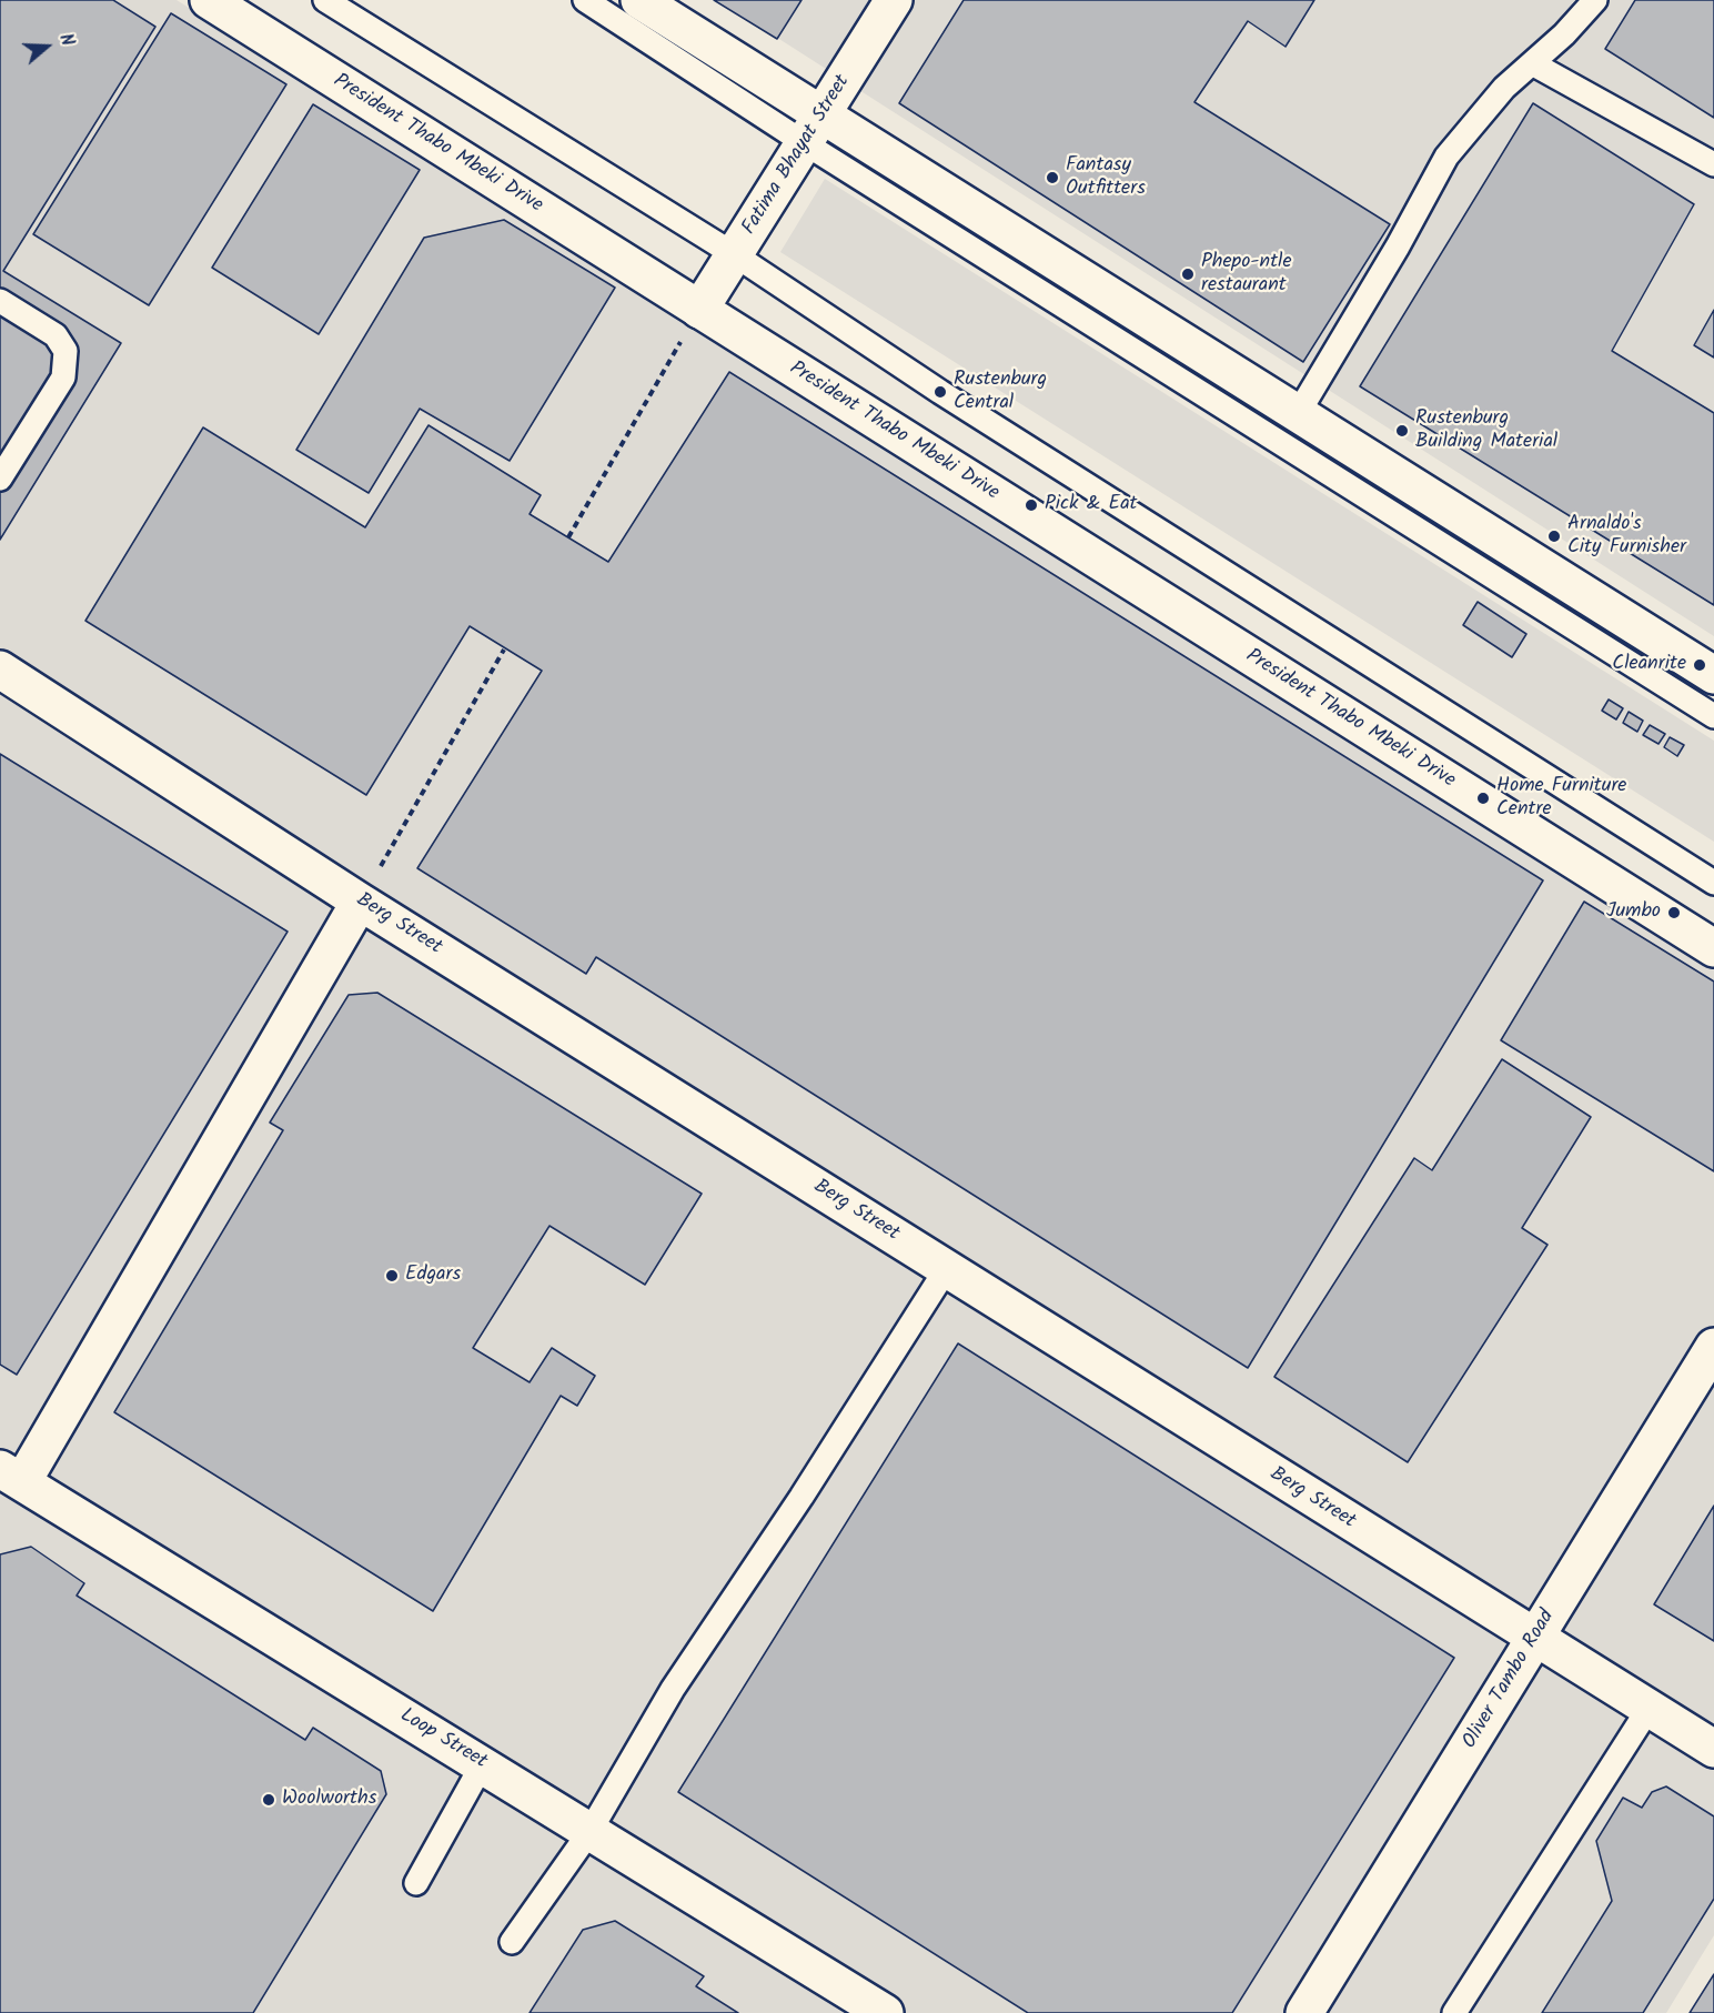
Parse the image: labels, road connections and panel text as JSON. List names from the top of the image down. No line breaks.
{"streets":{"street":["President Thabo Mbeki Drive","Fatima Bhayat Street","Berg Street","Oliver Tambo Road","Loop Street"]},"crossings":[["President Thabo Mbeki Drive","Fatima Bhayat Street"],["Berg Street","Oliver Tambo Road"]],"places":["Fantasy Outfitters","Phepo-ntle restaurant","Rustenburg Central","Rustenburg Building Material","Pick & Eat","Arnaldo's City Furnisher","Cleanrite","Home Furniture Centre","Jumbo","Edgars","Woolworths"],"north":"right"}
